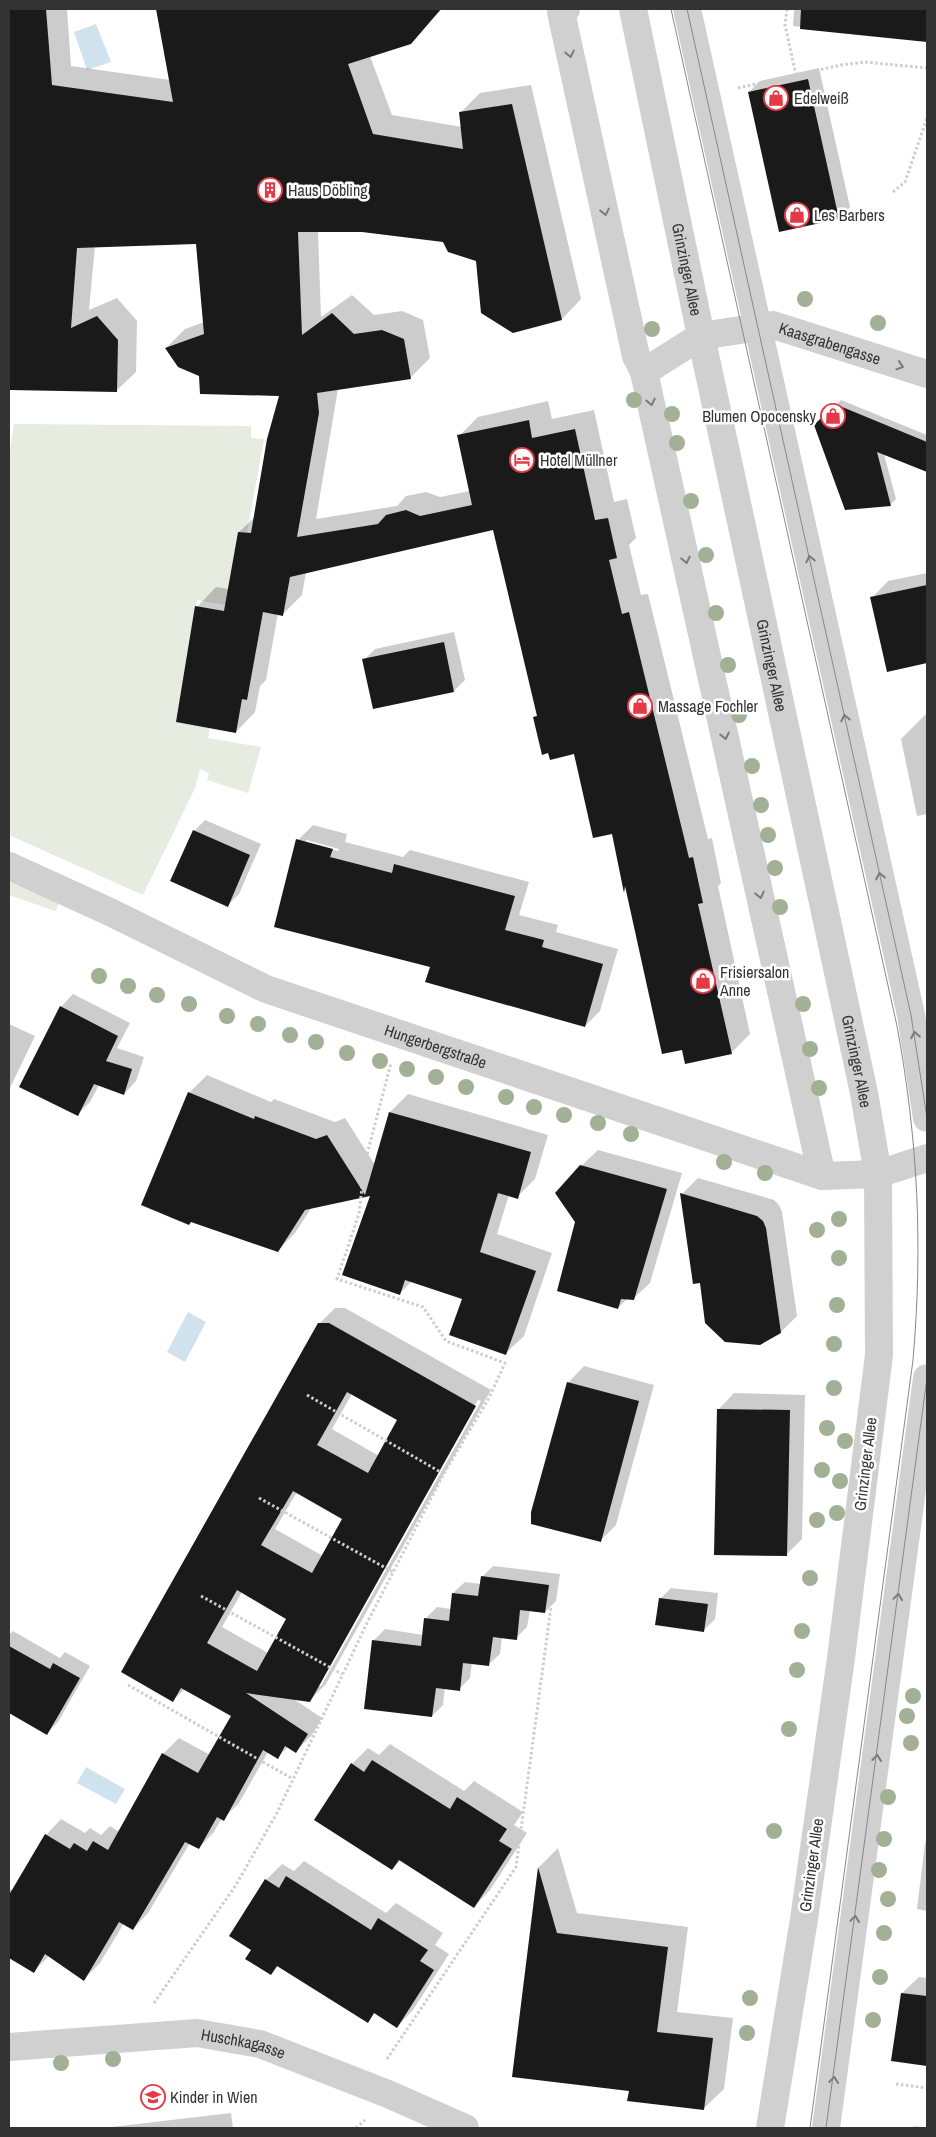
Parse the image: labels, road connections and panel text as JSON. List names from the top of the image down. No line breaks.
{"streets":{"street":["Grinzinger Allee","Kaasgrabengasse","Hungerbergstraße","Huschkagasse"]},"crossings":[["Grinzinger Allee","Kaasgrabengasse"],["Grinzinger Allee","Hungerbergstraße"]],"one_way":["Kaasgrabengasse"],"places":{"shop":["Edelweiß","Les Barbers","Blumen Opocensky","Massage Fochler","Frisiersalon Anne"],"building":["Haus Döbling"],"hotel":["Hotel Müllner"],"school or university":["Kinder in Wien"]}}
